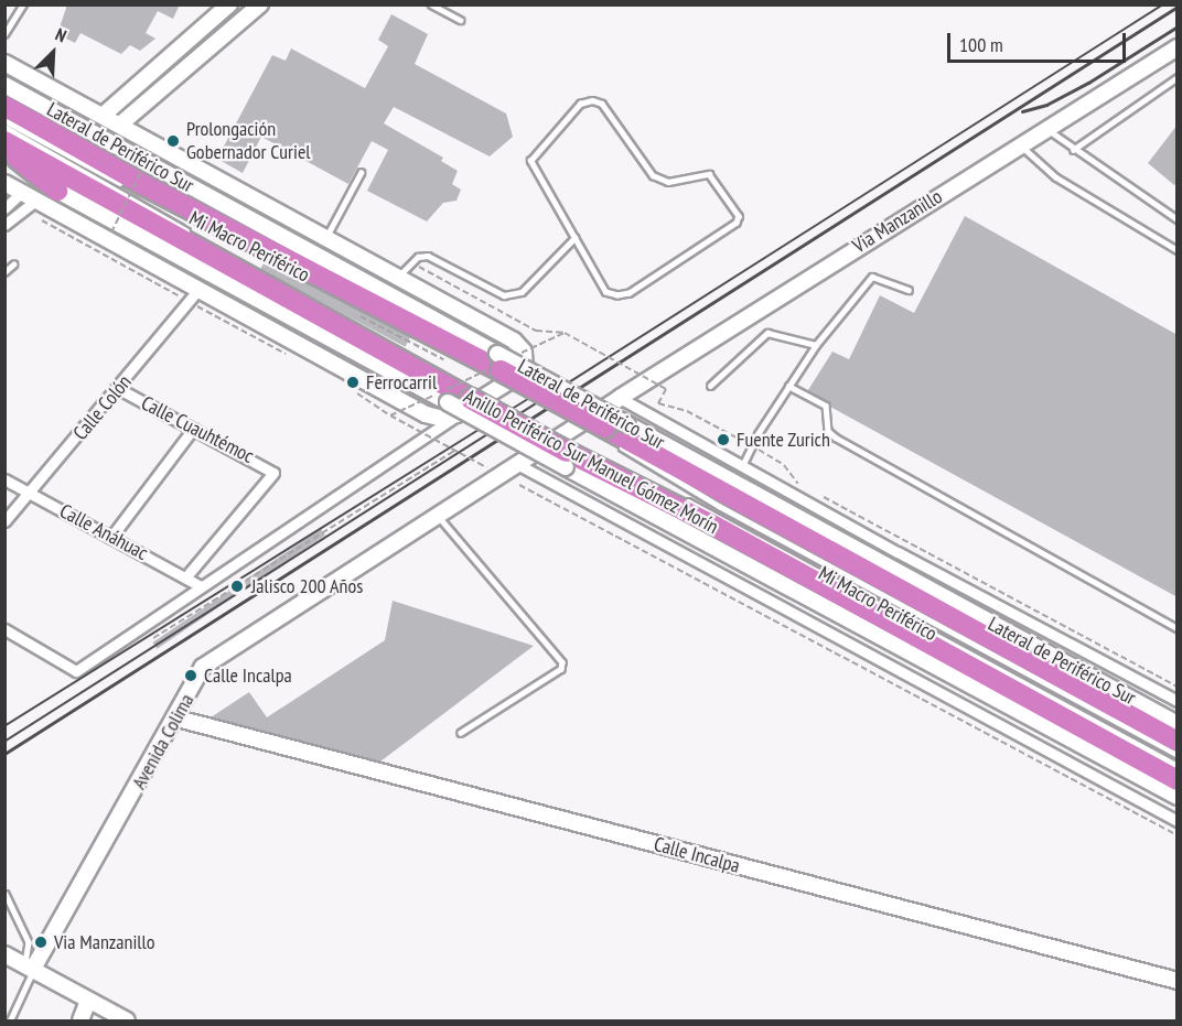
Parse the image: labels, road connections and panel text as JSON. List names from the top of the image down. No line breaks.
{"streets":{"highway":["Anillo Periférico Sur Manuel Gómez Morín"],"street":["Lateral de Periférico Sur","Via Manzanillo","Calle Colón","Calle Cuauhtémoc","Calle Anáhuac","Avenida Colima","Calle Incalpa"],"lane":["Mi Macro Periférico"]},"crossings":[["Lateral de Periférico Sur","Anillo Periférico Sur Manuel Gómez Morín"],["Via Manzanillo","Avenida Colima"],["Calle Colón","Calle Cuauhtémoc"],["Calle Colón","Calle Anáhuac"],["Calle Cuauhtémoc","Calle Anáhuac"],["Avenida Colima","Calle Incalpa"]],"places":["Prolongación Gobernador Curiel","Ferrocarril","Fuente Zurich","Jalisco 200 Años","Calle Incalpa","Via Manzanillo"],"scale_bar":"100 m","north":"top right"}
